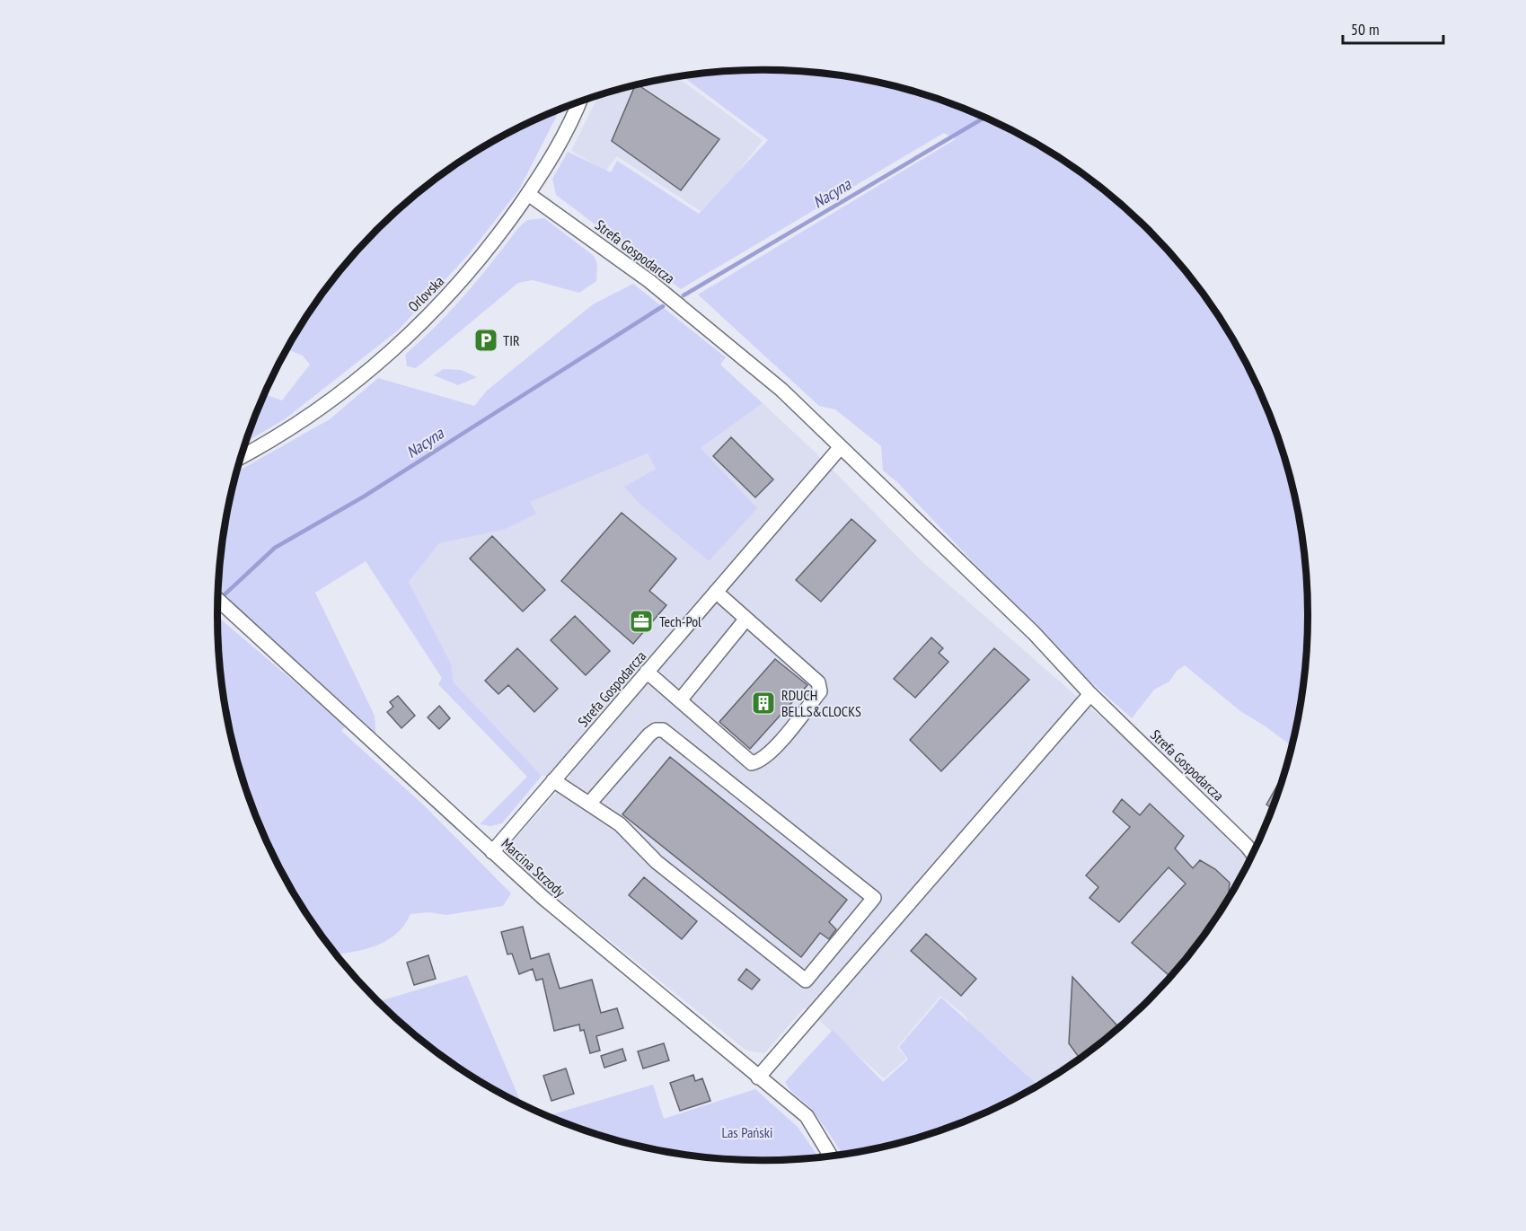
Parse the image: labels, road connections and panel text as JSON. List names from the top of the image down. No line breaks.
{"streets":{"street":["Strefa Gospodarcza","Orlovska","Marcina Strzody"]},"crossings":[["Strefa Gospodarcza","Orlovska"],["Strefa Gospodarcza","Marcina Strzody"]],"water":["Nacyna"],"parks":["Las Pański"],"places":{"parking":["TIR"],"office":["Tech-Pol"],"building":["RDUCH BELLS&CLOCKS"]},"scale_bar":"50 m"}
